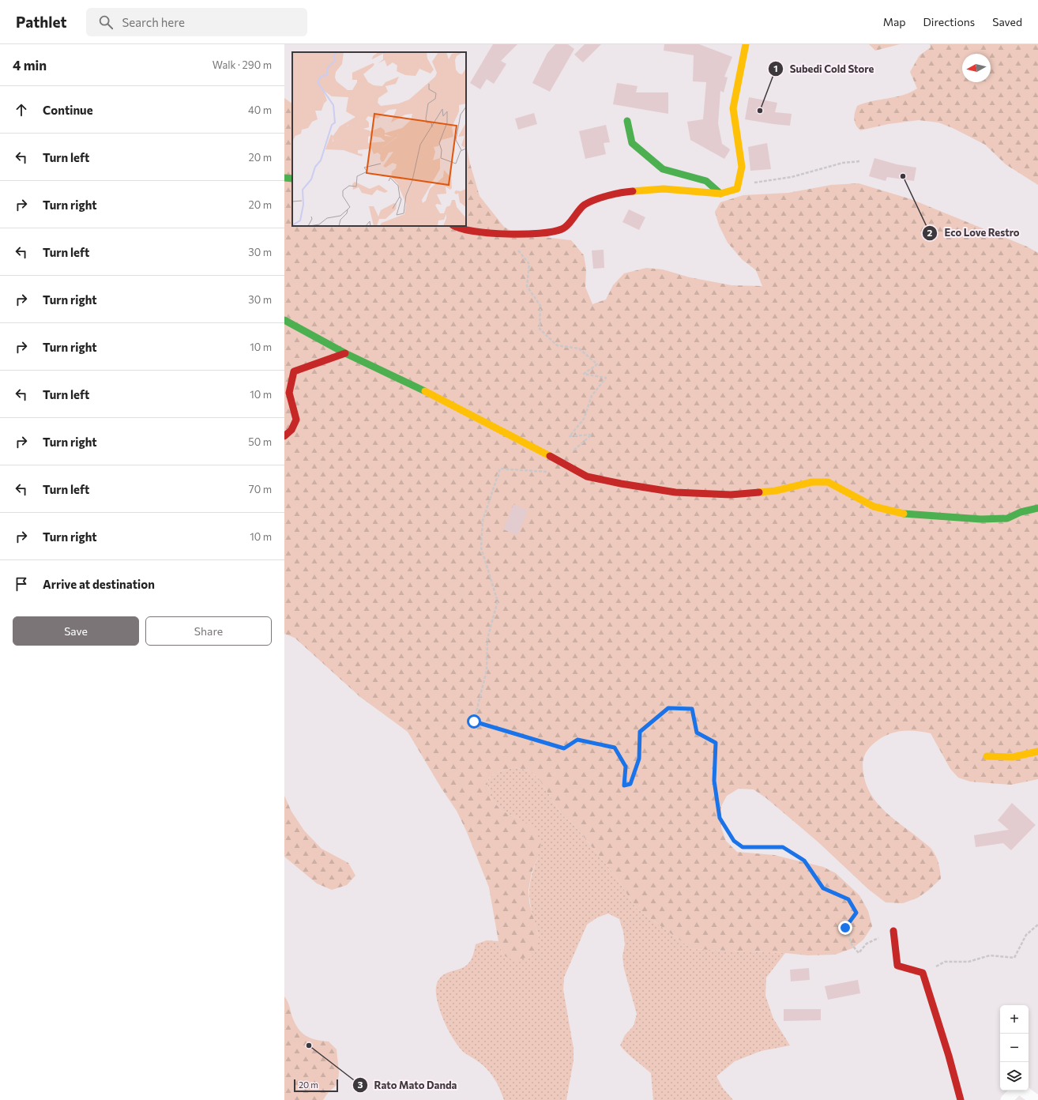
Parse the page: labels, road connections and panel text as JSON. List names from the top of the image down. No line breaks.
{"places":["Subedi Cold Store","Eco Love Restro","Rato Mato Danda"],"scale_bar":"20 m","north":"left","page":{"header":"Pathlet","search":"Search here","nav":["Map","Directions","Saved"],"heading":["4 min","Walk · 290 m"],"list":[["Continue","40 m"],["Turn left","20 m"],["Turn right","20 m"],["Turn left","30 m"],["Turn right","30 m"],["Turn right","10 m"],["Turn left","10 m"],["Turn right","50 m"],["Turn left","70 m"],["Turn right","10 m"],"Arrive at destination"],"buttons":["Save","Share"],"map_buttons":["+","−"],"scale":"20 m"}}
